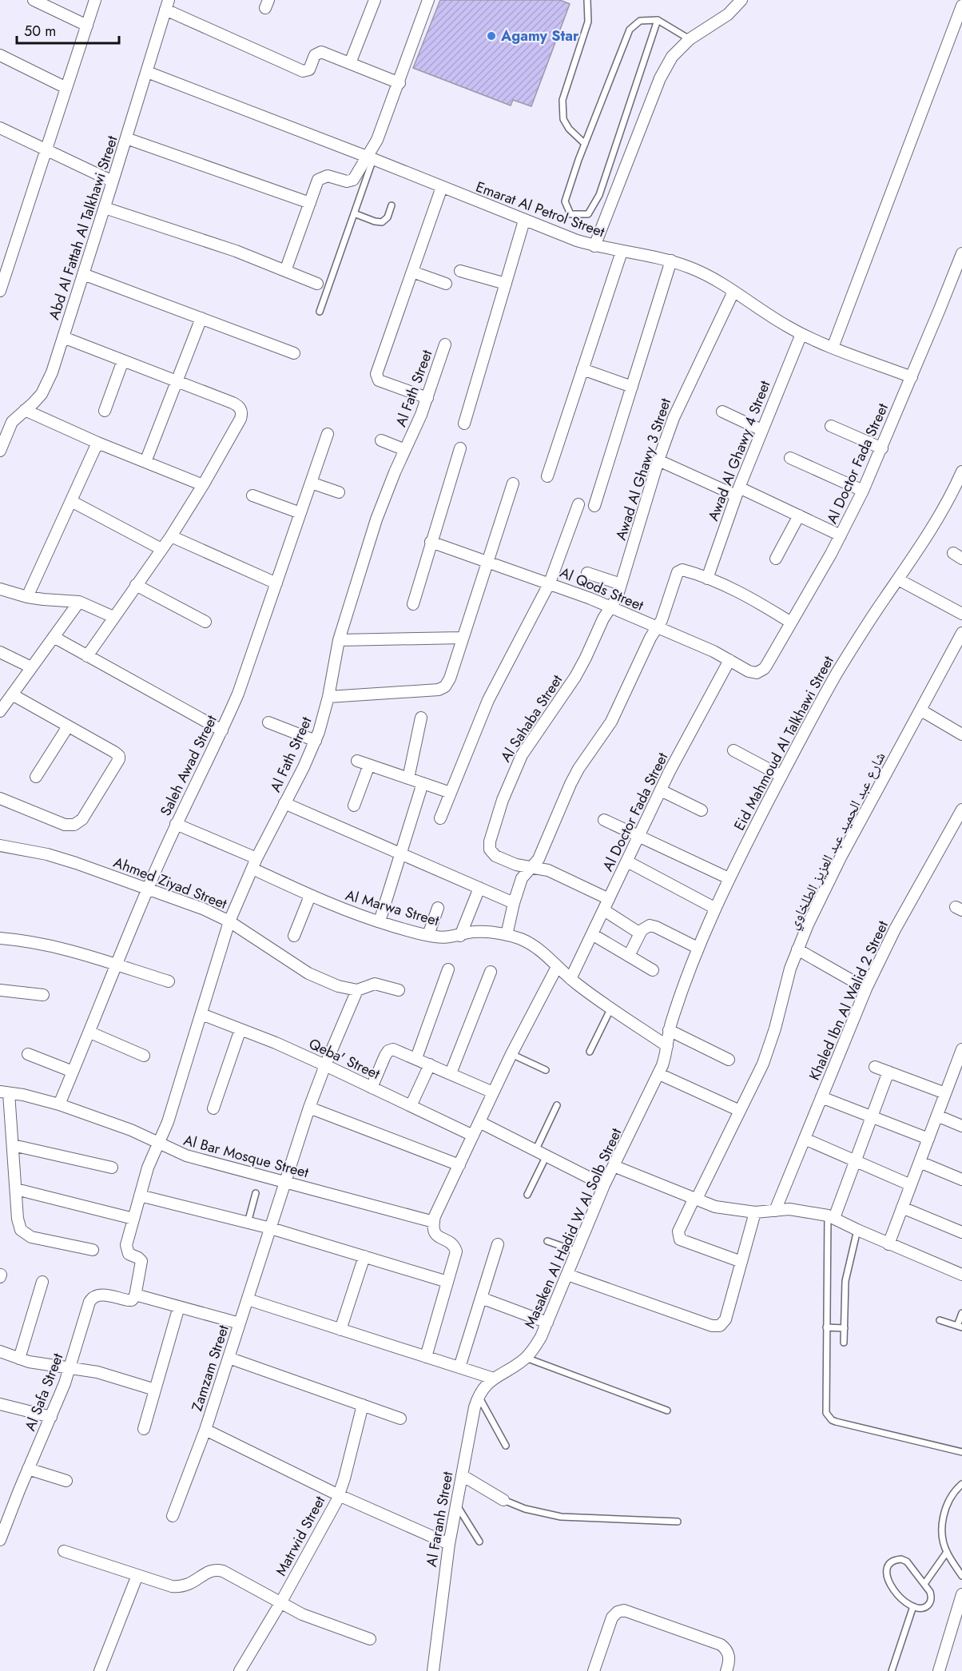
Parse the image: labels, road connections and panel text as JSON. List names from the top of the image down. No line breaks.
{"streets":{"street":["Emarat Al Petrol Street","Abd Al Fattah Al Talkhawi Street","Al Fath Street","Awad Al Ghawy 4 Street","Al Doctor Fada Street","Awad Al Ghawy 3 Street","Al Qods Street","Al Sahaba Street","Eid Mahmoud Al Talkhawi Street","Saleh Awad Street","شارع عبد الحميد عبد العزيز الطلخاوي","Ahmed Ziyad Street","Al Marwa Street","Khaled Ibn Al Walid 2 Street","Qeba' Street","Al Bar Mosque Street","Masaken Al Hadid W Al Solb Street","Zamzam Street","Al Safa Street","Al Faranh Street","Matrwid Street"]},"crossings":[["Emarat Al Petrol Street","Abd Al Fattah Al Talkhawi Street"],["Emarat Al Petrol Street","Awad Al Ghawy 4 Street"],["Emarat Al Petrol Street","Al Doctor Fada Street"],["Emarat Al Petrol Street","Awad Al Ghawy 3 Street"],["Al Fath Street","Ahmed Ziyad Street"],["Al Fath Street","Al Marwa Street"],["Al Fath Street","Qeba' Street"],["Al Fath Street","Al Bar Mosque Street"],["Al Fath Street","Al Safa Street"],["Al Doctor Fada Street","Al Qods Street"],["Al Doctor Fada Street","Al Marwa Street"],["Awad Al Ghawy 3 Street","Al Qods Street"],["Awad Al Ghawy 3 Street","Al Sahaba Street"],["Al Qods Street","Al Sahaba Street"],["Eid Mahmoud Al Talkhawi Street","Al Marwa Street"],["Eid Mahmoud Al Talkhawi Street","Masaken Al Hadid W Al Solb Street"],["Saleh Awad Street","Ahmed Ziyad Street"],["Saleh Awad Street","Al Marwa Street"],["Saleh Awad Street","Al Bar Mosque Street"],["Ahmed Ziyad Street","Zamzam Street"],["Al Marwa Street","Masaken Al Hadid W Al Solb Street"],["Qeba' Street","Zamzam Street"],["Al Bar Mosque Street","Zamzam Street"],["Masaken Al Hadid W Al Solb Street","Al Faranh Street"]],"places":["Agamy Star"],"scale_bar":"50 m"}
